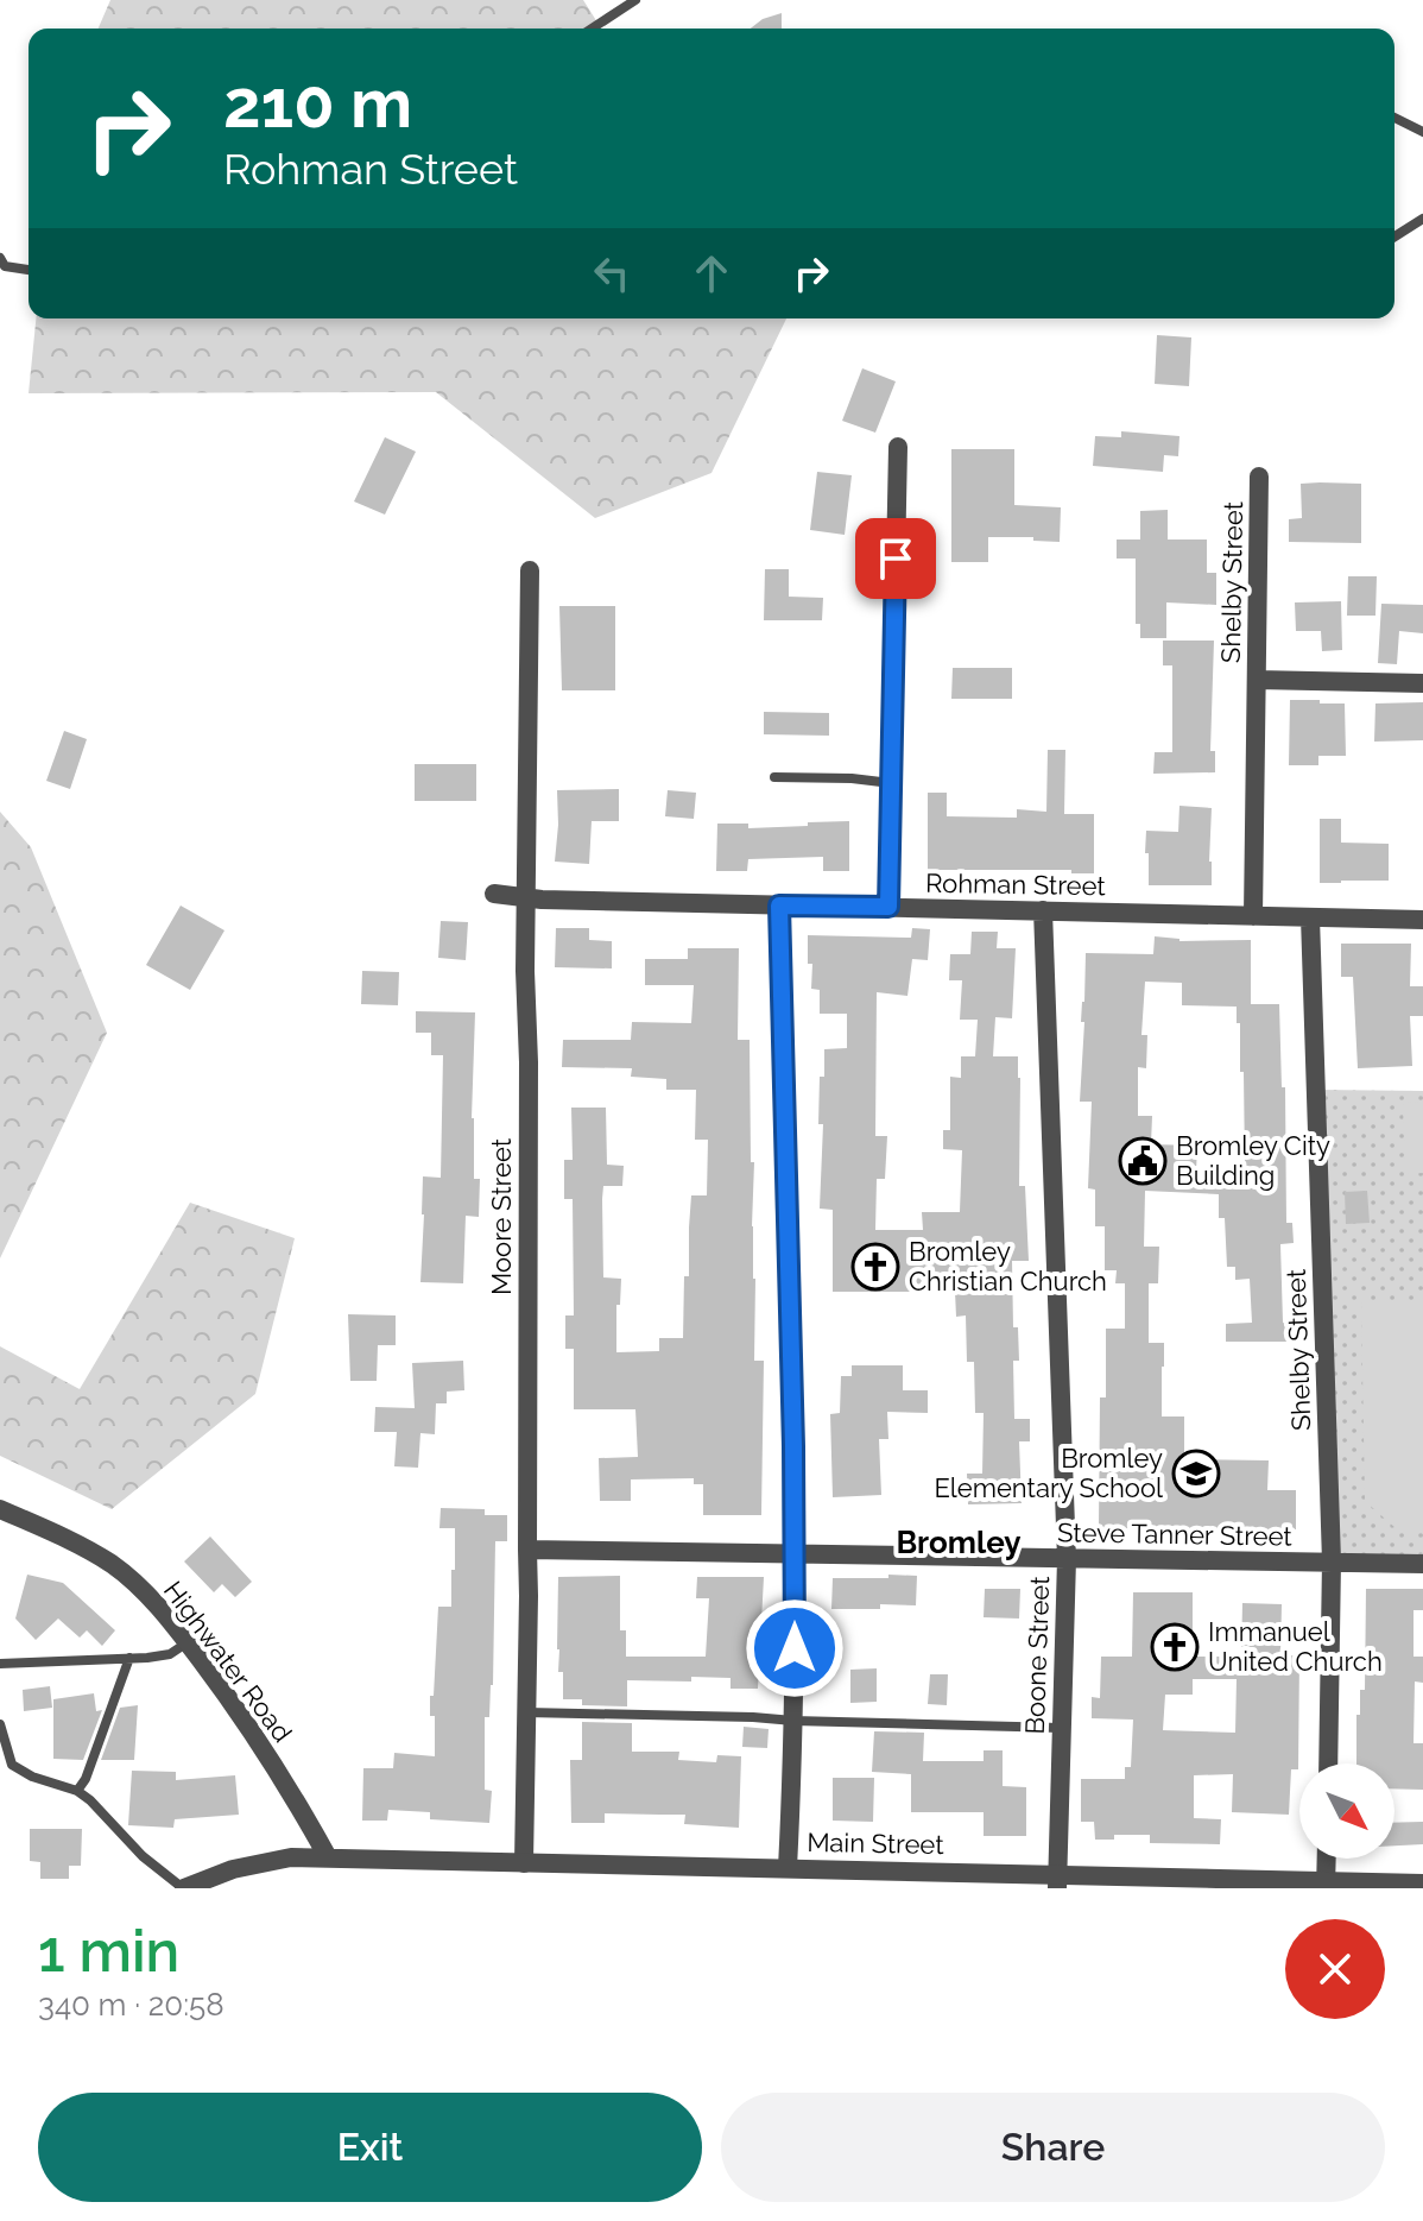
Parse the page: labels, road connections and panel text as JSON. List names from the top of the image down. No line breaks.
{"streets":{"street":["Shelby Street","Rohman Street","Moore Street","Steve Tanner Street","Boone Street","Highwater Road","Main Street"]},"crossings":[["Shelby Street","Rohman Street"],["Shelby Street","Steve Tanner Street"],["Rohman Street","Moore Street"],["Rohman Street","Boone Street"],["Moore Street","Steve Tanner Street"],["Moore Street","Main Street"],["Steve Tanner Street","Boone Street"],["Boone Street","Main Street"],["Highwater Road","Main Street"]],"districts":["Bromley"],"places":{"public building":["Bromley City Building"],"church":["Bromley Christian Church","Immanuel United Church"],"school or university":["Bromley Elementary School"]},"north":"bottom right","page":{"turn":["210 m","Rohman Street"],"heading":["1 min","340 m · 20:58"],"buttons":["Exit","Share"]}}
